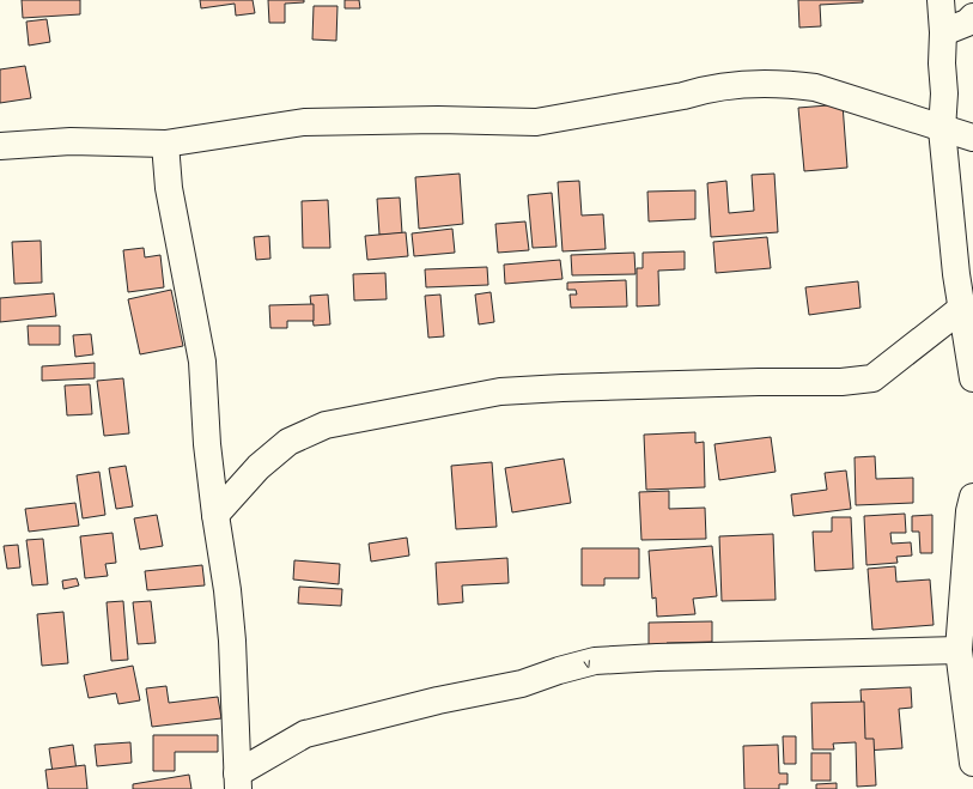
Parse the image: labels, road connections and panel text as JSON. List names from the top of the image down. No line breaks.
{"streets":{"street":["v"]}}
